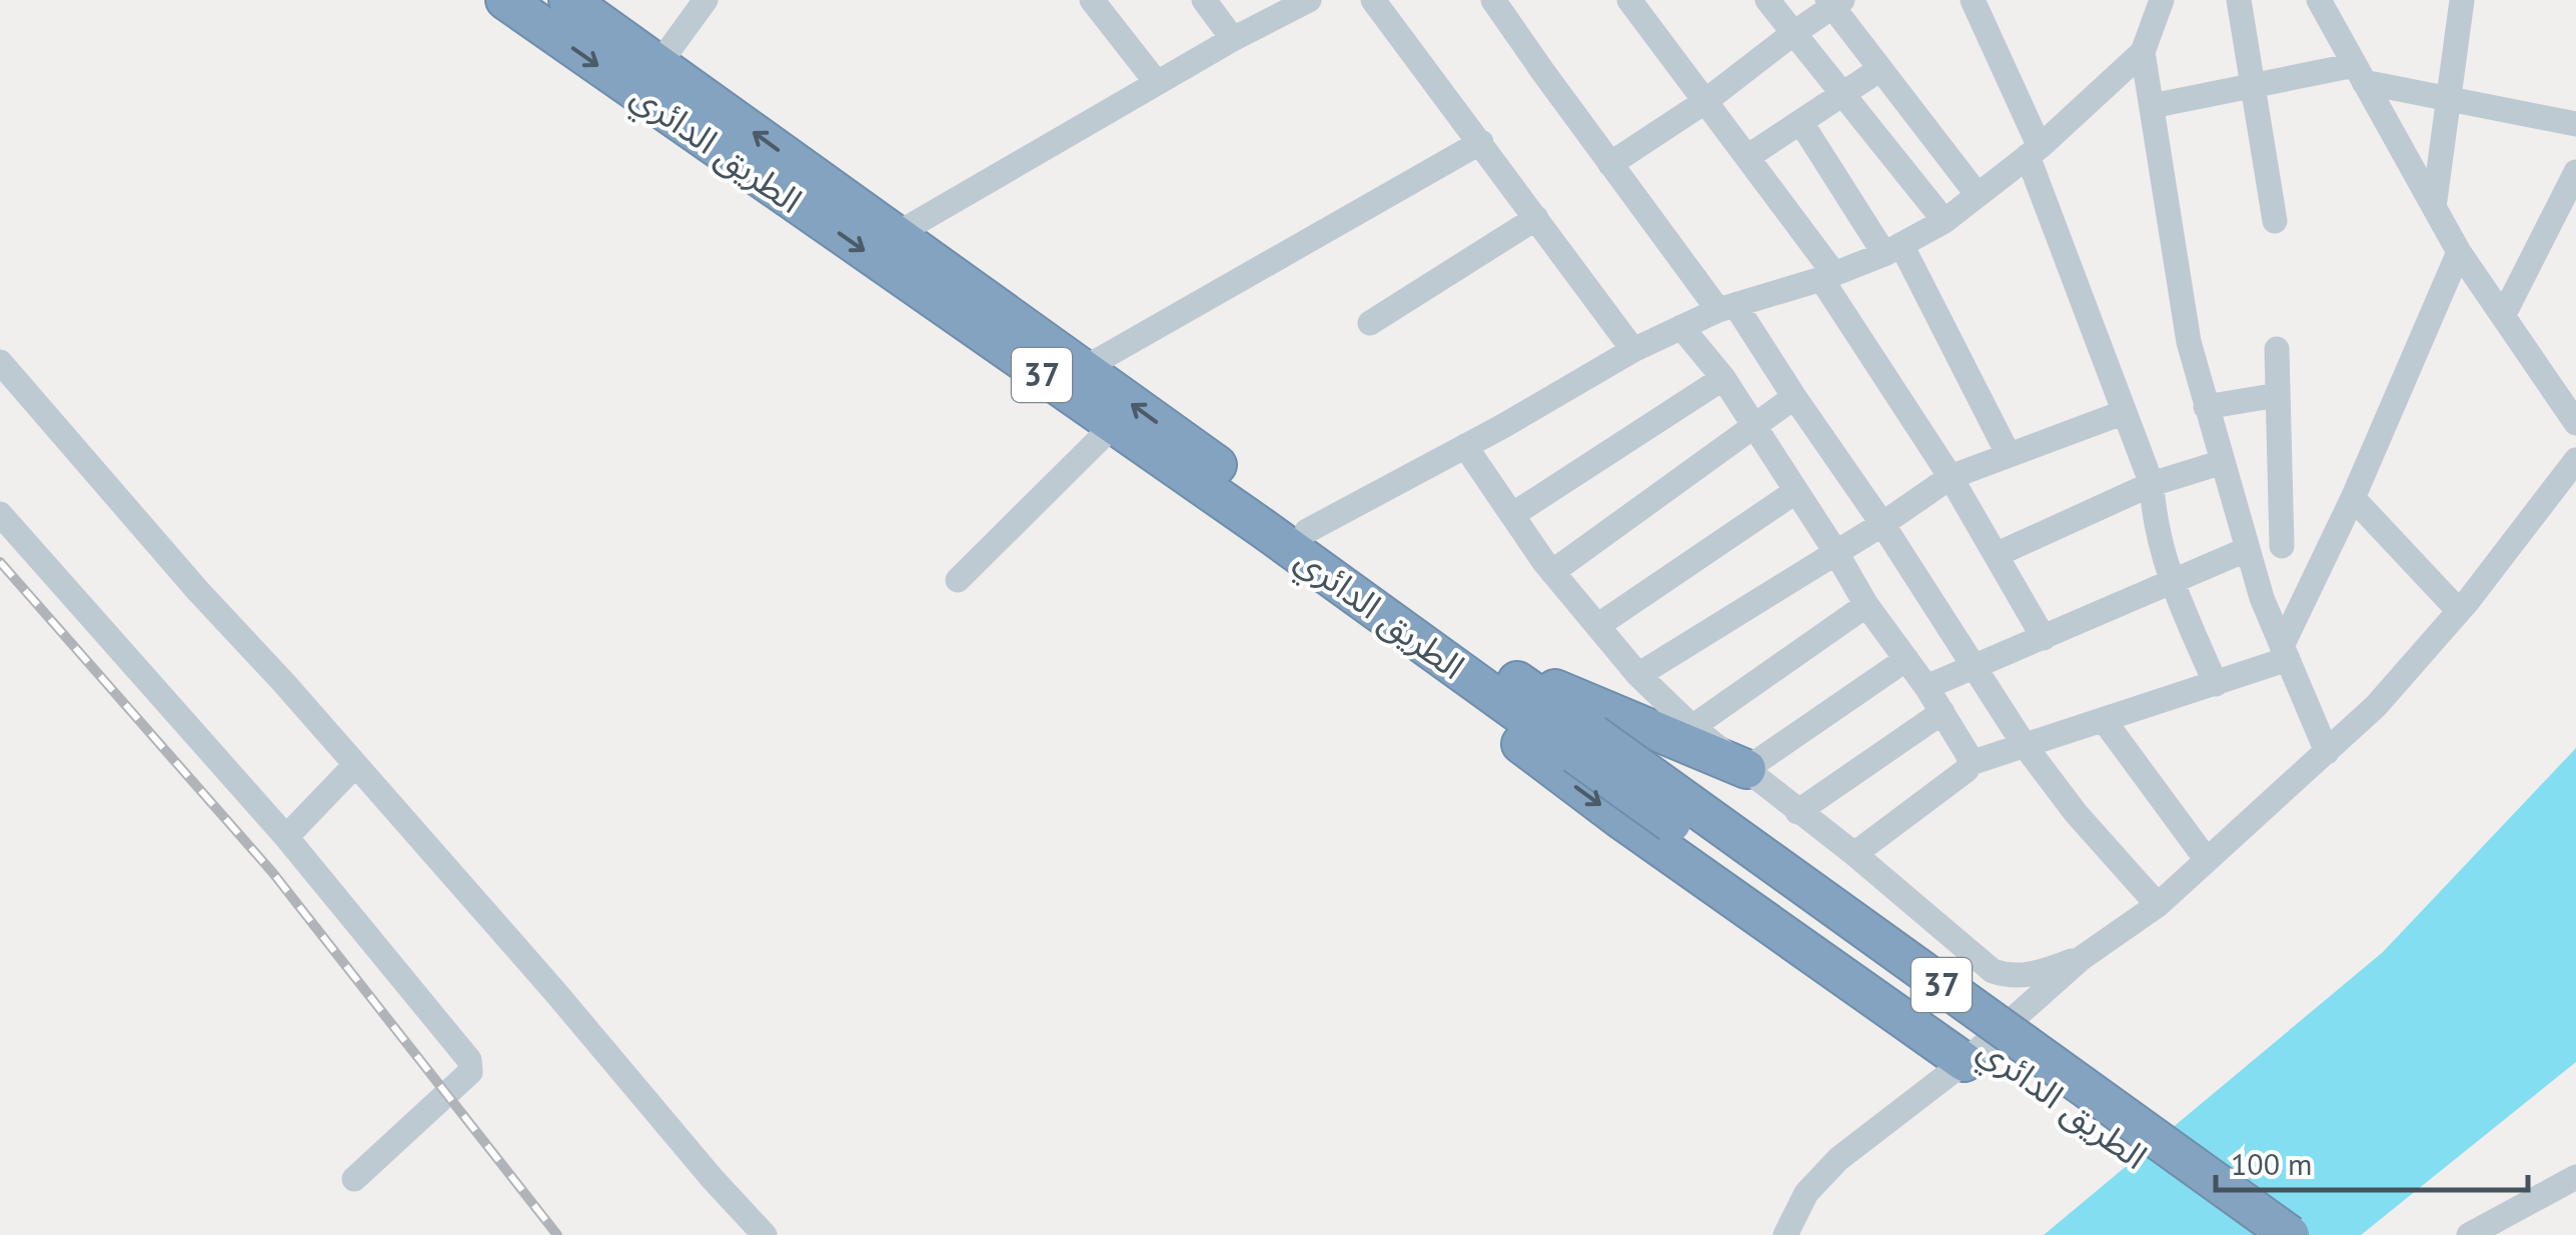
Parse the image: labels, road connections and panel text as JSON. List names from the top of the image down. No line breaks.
{"streets":{"highway":["الطريق الدائري","37"]},"scale_bar":"100 m"}
